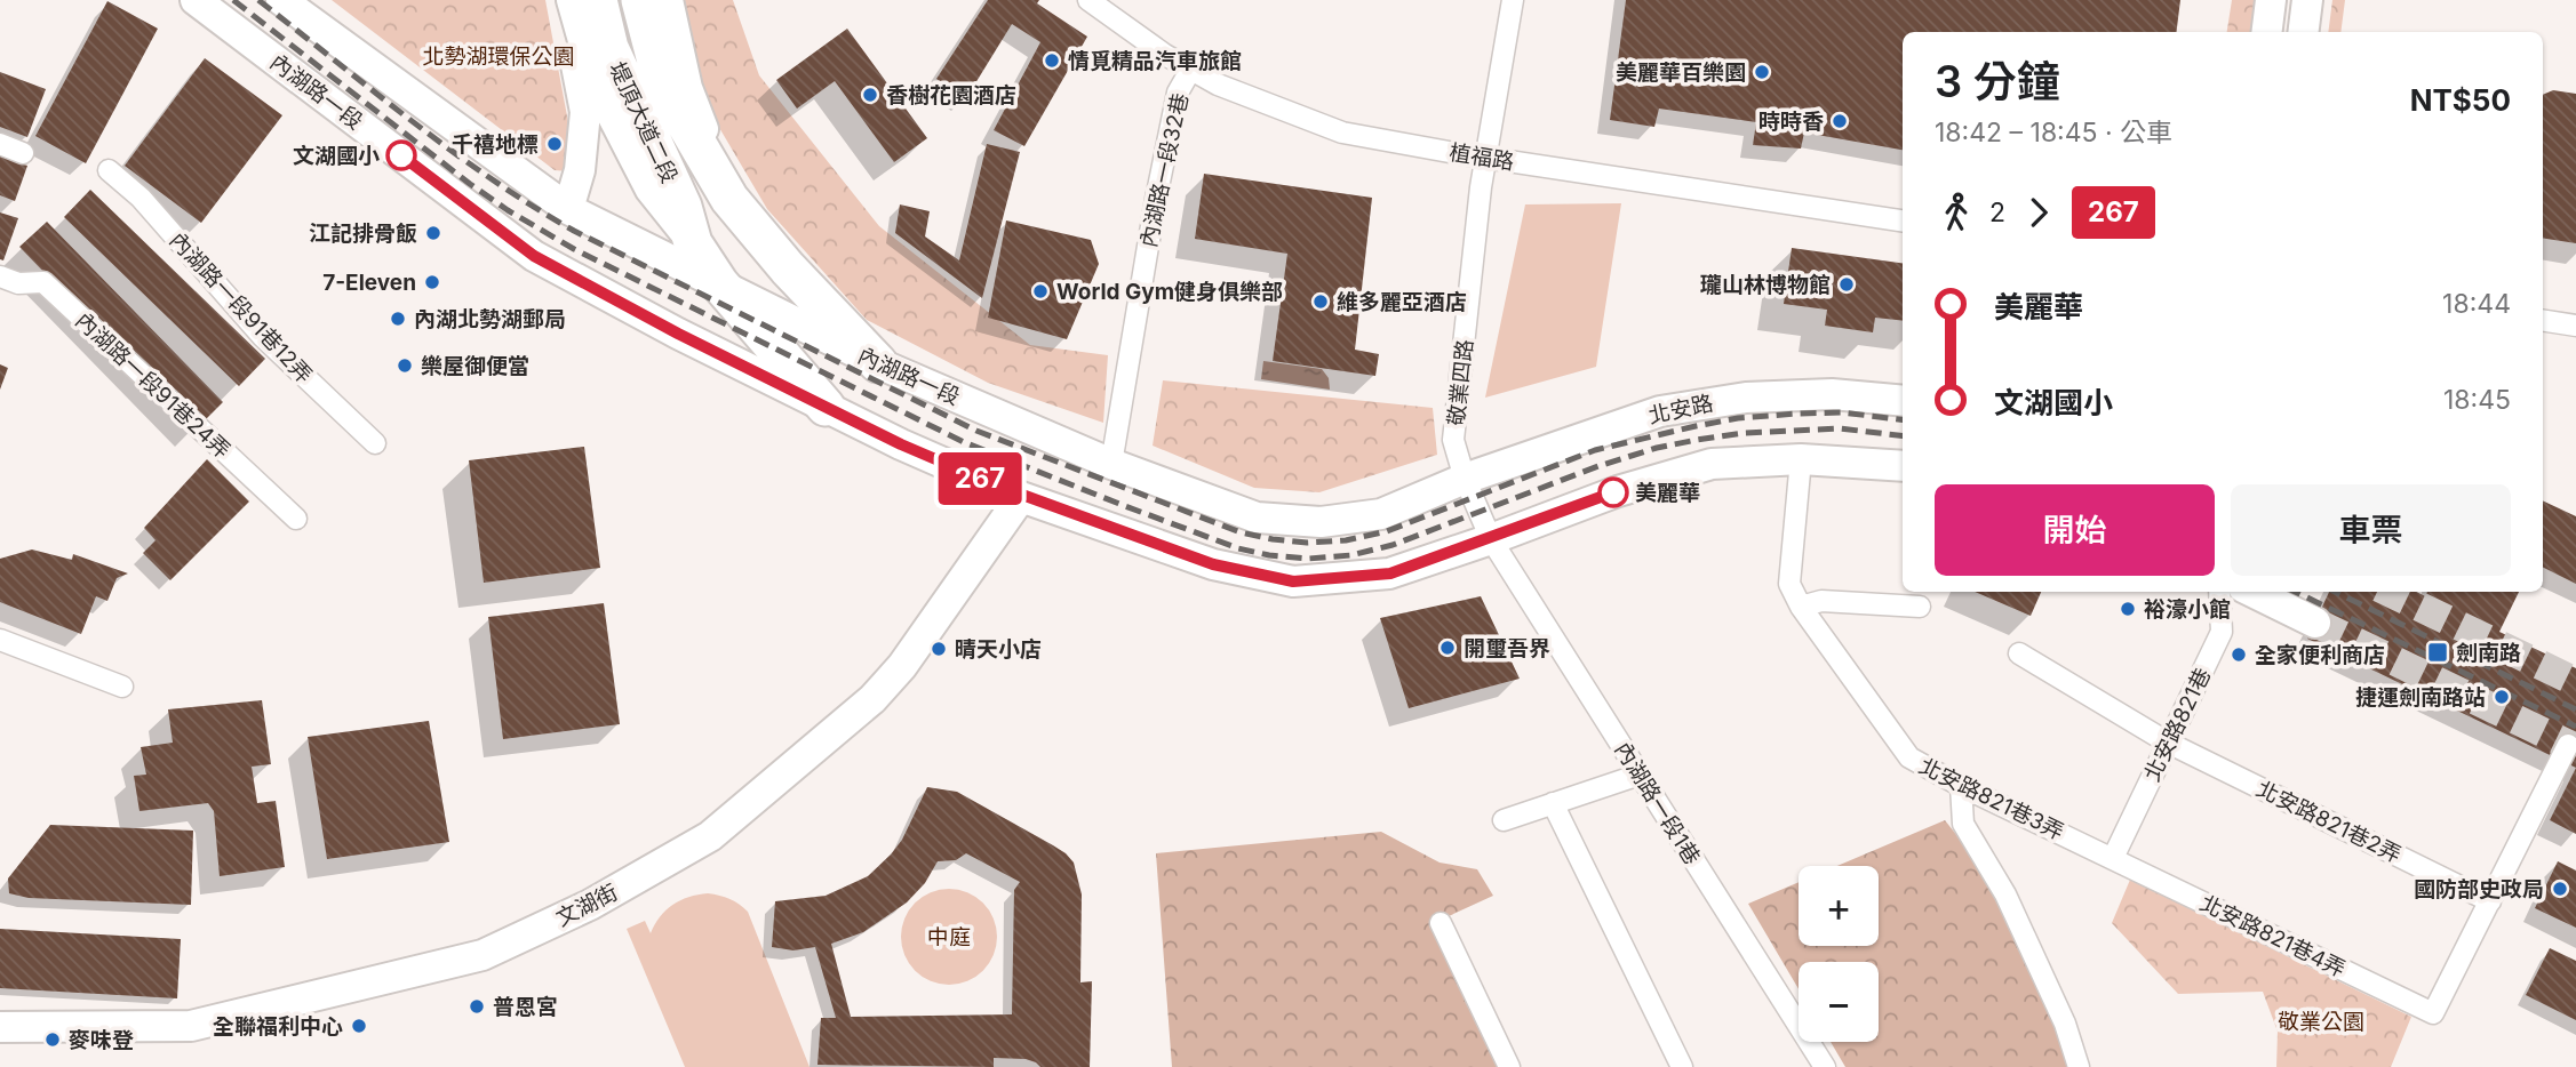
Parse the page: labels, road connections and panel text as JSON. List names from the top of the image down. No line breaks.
{"streets":{"highway":["堤頂大道二段"],"main road":["內湖路一段","北安路","文湖街"],"street":["植福路","內湖路一段32巷","內湖路一段91巷12弄","敬業四路","內湖路一段91巷24弄","北安路821巷","北安路821巷3弄","內湖路一段1巷","北安路821巷2弄","北安路821巷4弄"]},"crossings":[["內湖路一段","堤頂大道二段"],["內湖路一段","內湖路一段32巷"],["內湖路一段","敬業四路"],["內湖路一段","北安路"],["內湖路一段","內湖路一段1巷"],["內湖路一段","文湖街"],["植福路","內湖路一段32巷"],["植福路","敬業四路"],["敬業四路","北安路"],["敬業四路","內湖路一段1巷"],["北安路821巷","北安路821巷3弄"],["北安路821巷","北安路821巷2弄"],["北安路821巷","北安路821巷4弄"],["北安路821巷3弄","北安路821巷4弄"],["北安路821巷2弄","北安路821巷4弄"]],"parks":["北勢湖環保公園","中庭","敬業公園"],"places":{"other":["情覓精品汽車旅館","美麗華百樂園","香樹花園酒店","時時香","千禧地標","文湖國小","江記排骨飯","7-Eleven","瓏山林博物館","World Gym健身俱樂部","維多麗亞酒店","內湖北勢湖郵局","樂屋御便當","美麗華","裕濠小館","開璽吾界","晴天小店","全家便利商店","捷運劍南路站","國防部史政局","普恩宮","全聯福利中心","麥味登"],"transit":["劍南路"]},"lines":["bus line 267"],"page":{"on_map":"267","heading":["3 分鐘","18:42 – 18:45 · 公車","NT$50"],"legs":["2","267"],"list":[{"name":"美麗華","value":"18:44"},{"name":"文湖國小","value":"18:45"}],"buttons":["開始","車票"],"map_buttons":["+","−"]}}
